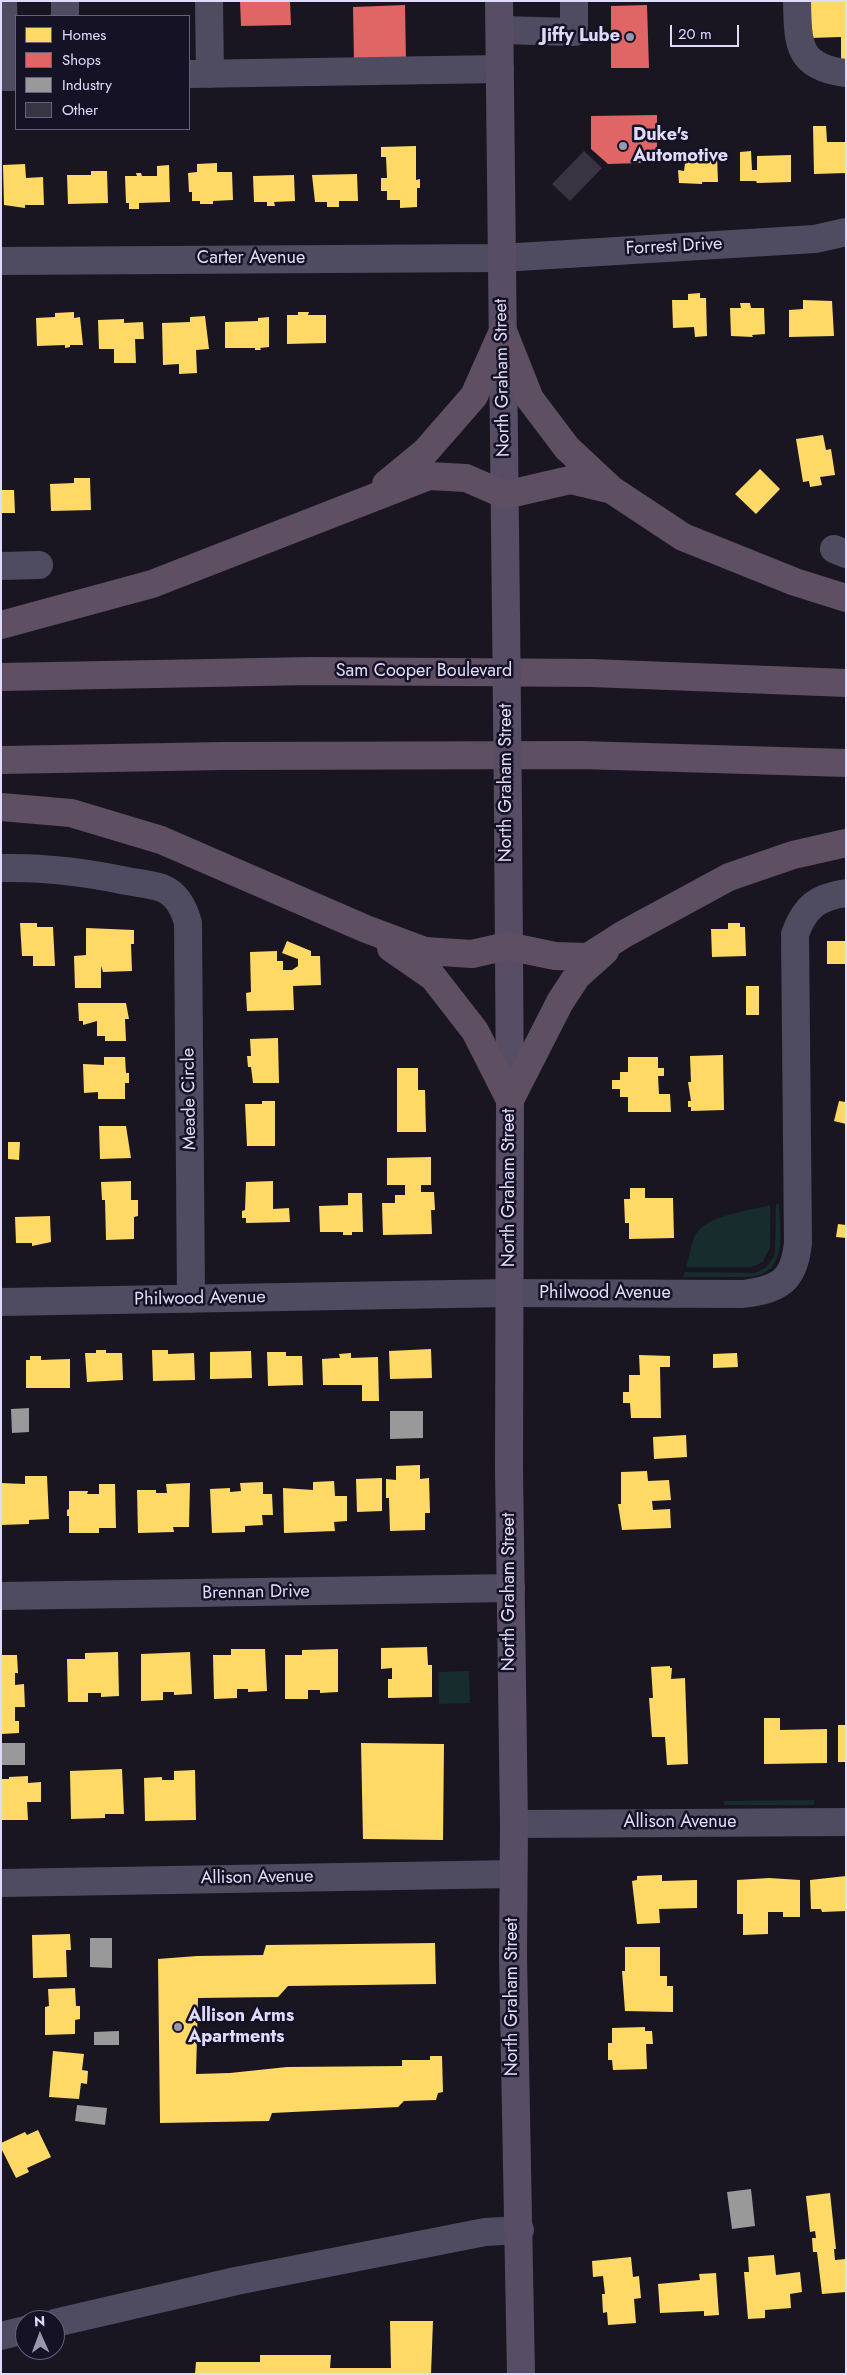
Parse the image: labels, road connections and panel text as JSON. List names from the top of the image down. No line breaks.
{"streets":{"highway":["Sam Cooper Boulevard"],"main road":["North Graham Street"],"street":["Forrest Drive","Carter Avenue","Meade Circle","Philwood Avenue","Brennan Drive","Allison Avenue"]},"crossings":[["Forrest Drive","Carter Avenue"],["Forrest Drive","North Graham Street"],["Carter Avenue","North Graham Street"],["North Graham Street","Philwood Avenue"],["North Graham Street","Brennan Drive"],["North Graham Street","Allison Avenue"],["Meade Circle","Philwood Avenue"]],"places":["Jiffy Lube","Duke's Automotive","Allison Arms Apartments"],"legend":["Homes","Shops","Industry","Other"],"scale_bar":"20 m","north":"top"}
